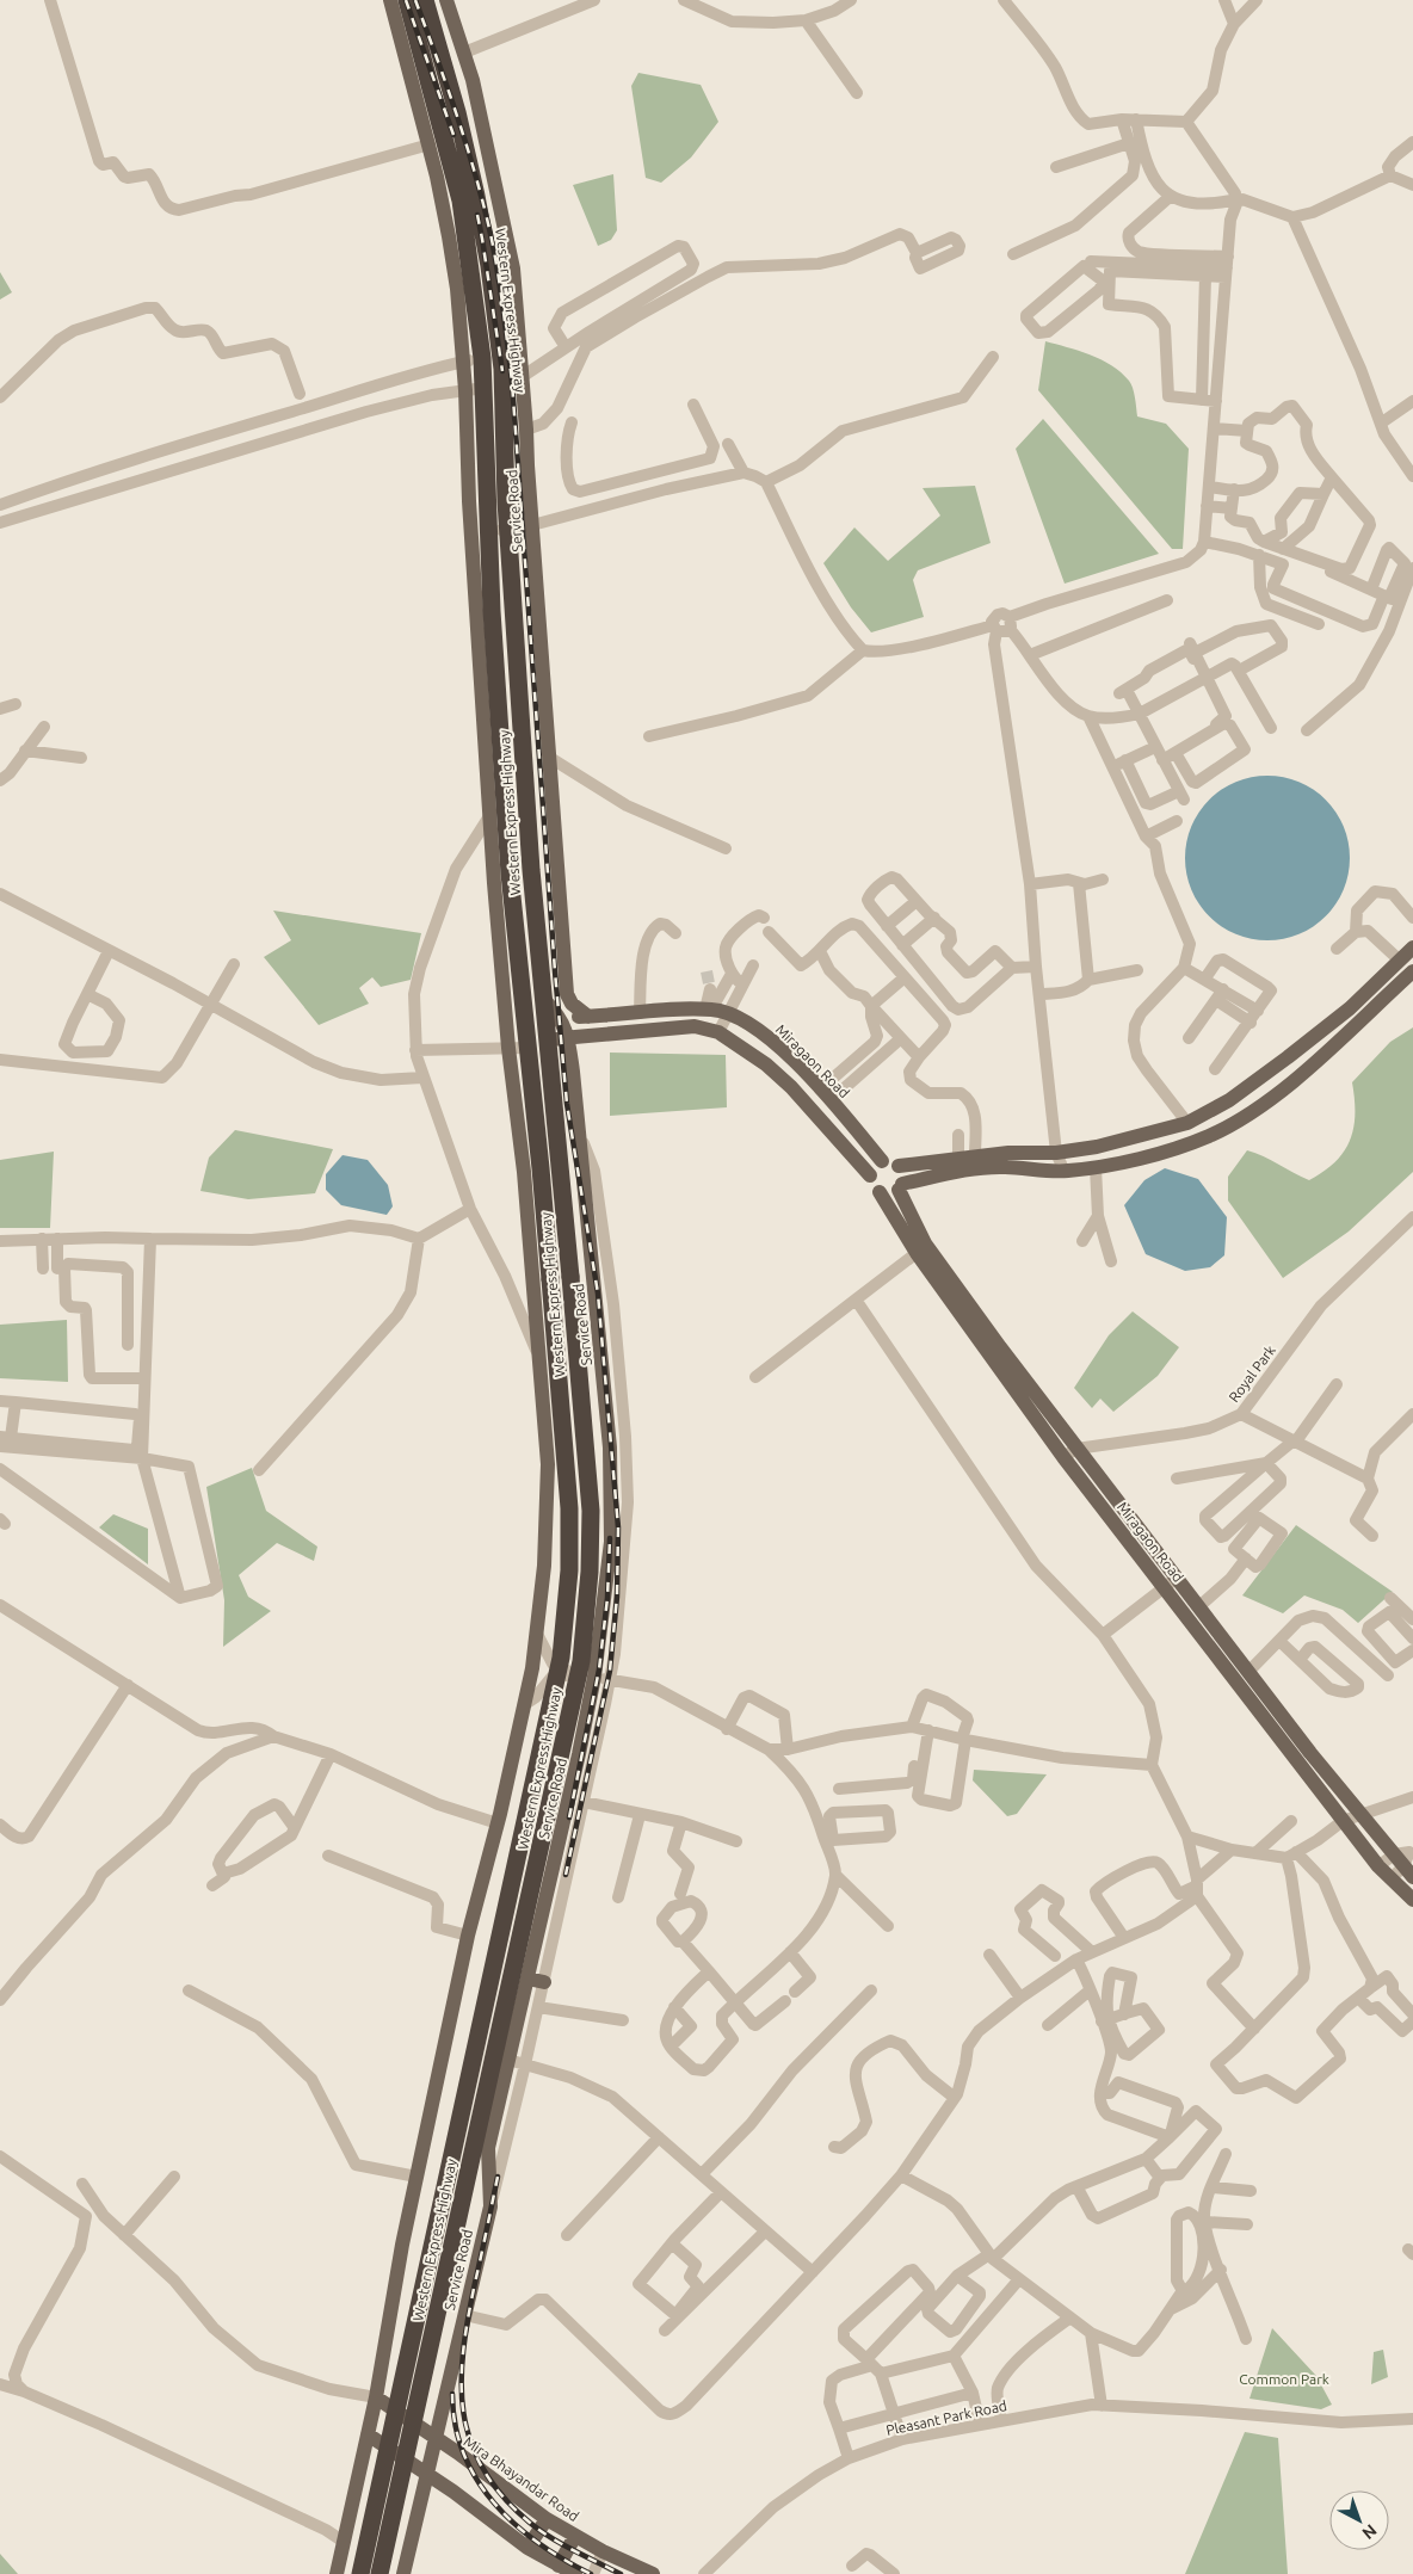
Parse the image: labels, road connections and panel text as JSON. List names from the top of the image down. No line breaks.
{"streets":{"highway":["Western Express Highway"],"main road":["Service Road","Miragaon Road","Mira Bhayandar Road"],"street":["Royal Park","Pleasant Park Road"]},"crossings":[["Service Road","Miragaon Road"],["Service Road","Mira Bhayandar Road"],["Miragaon Road","Royal Park"]],"parks":["Common Park"],"north":"bottom right"}
